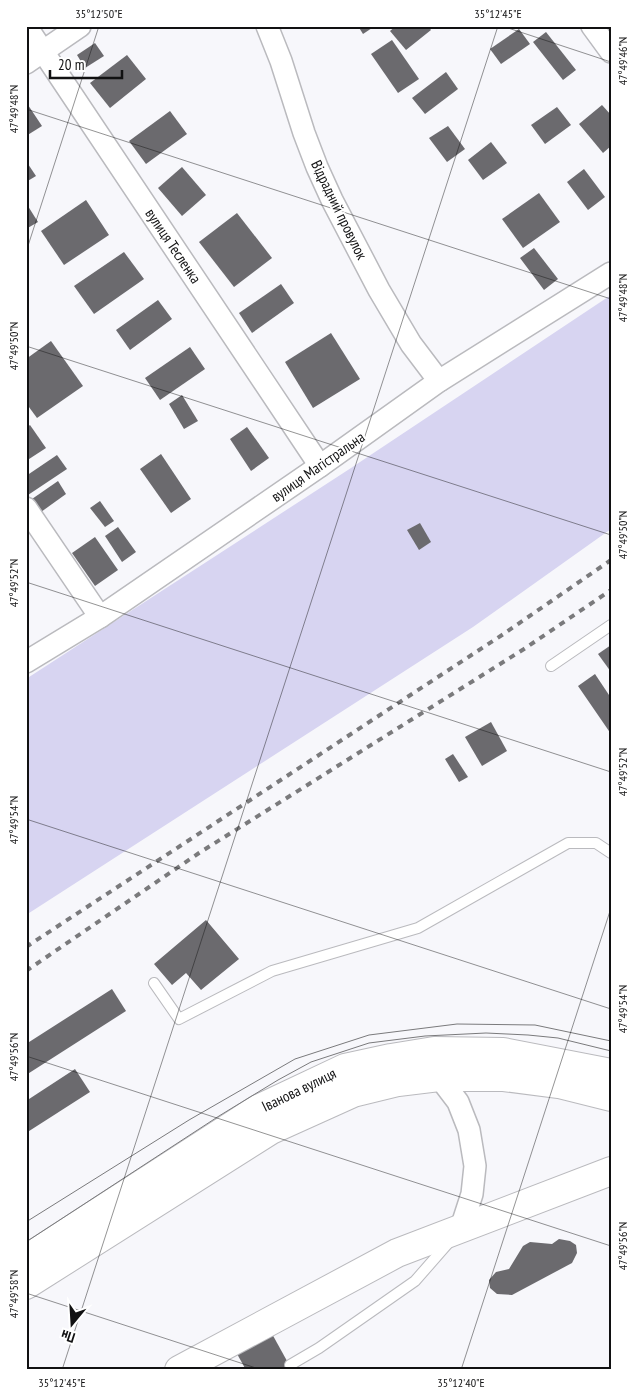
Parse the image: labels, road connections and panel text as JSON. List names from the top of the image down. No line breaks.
{"streets":{"main road":["Іванова вулиця"],"street":["Відрадний провулок","вулиця Тесленка","вулиця Магістральна"]},"crossings":[["Відрадний провулок","вулиця Магістральна"],["вулиця Тесленка","вулиця Магістральна"]],"scale_bar":"20 m","north":"bottom","coordinates":["35°12'50\"E","35°12'45\"E","47°49'46\"N","47°49'48\"N","47°49'50\"N","47°49'52\"N","47°49'54\"N","47°49'56\"N","47°49'58\"N","35°12'40\"E"]}
